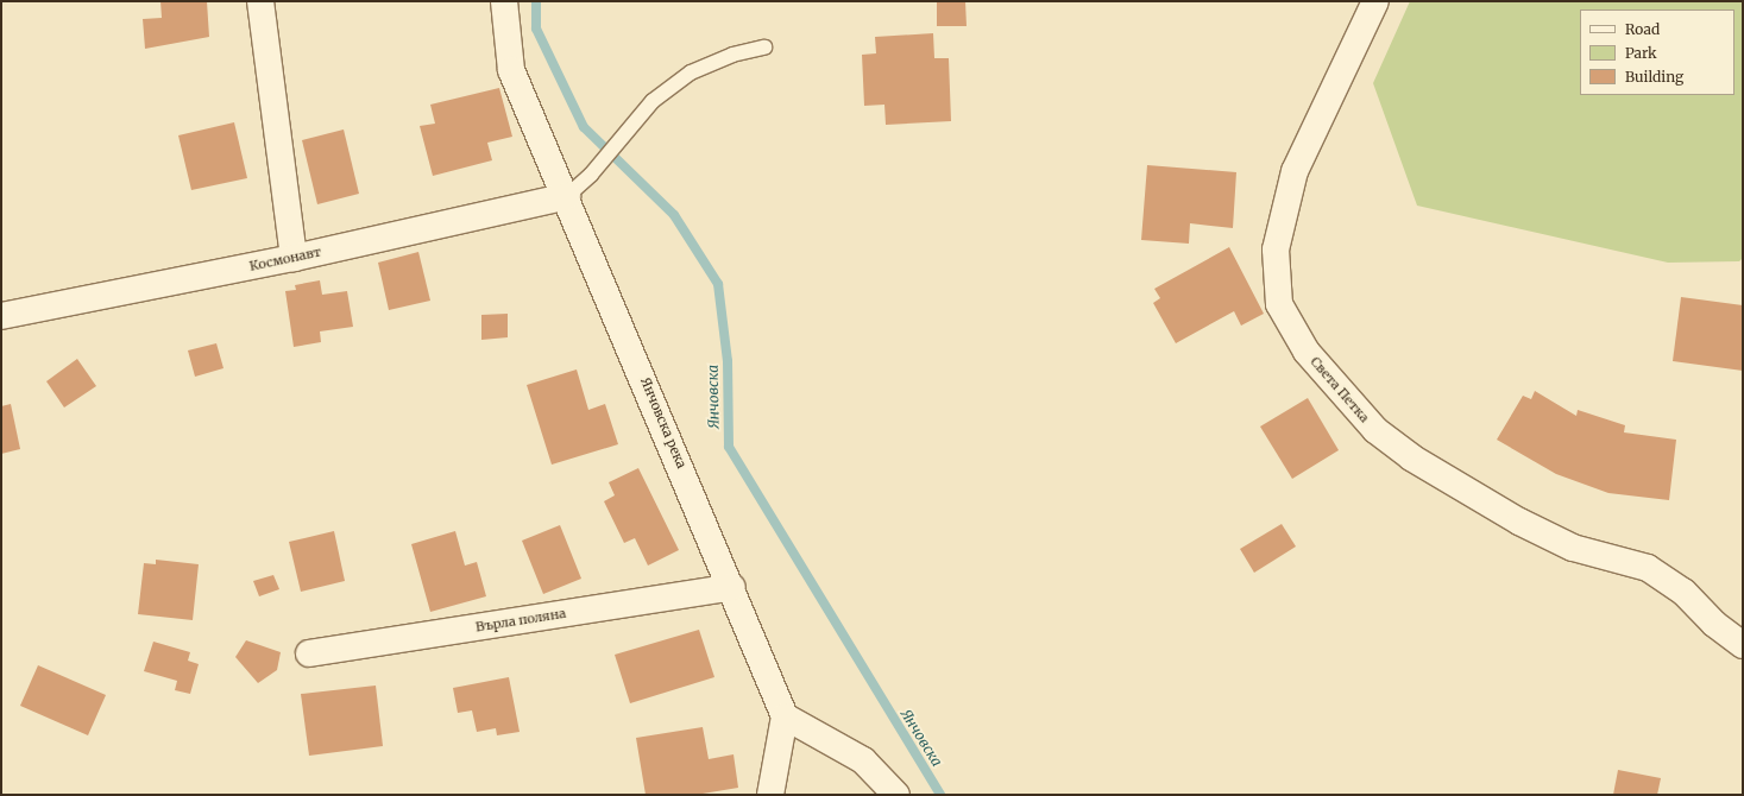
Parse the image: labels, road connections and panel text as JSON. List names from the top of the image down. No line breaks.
{"streets":{"street":["Космонавт","Света Петка","Янчовска река","Върла поляна"]},"crossings":[["Космонавт","Янчовска река"],["Янчовска река","Върла поляна"]],"water":["Янчовска"],"legend":["Road","Park","Building"]}
